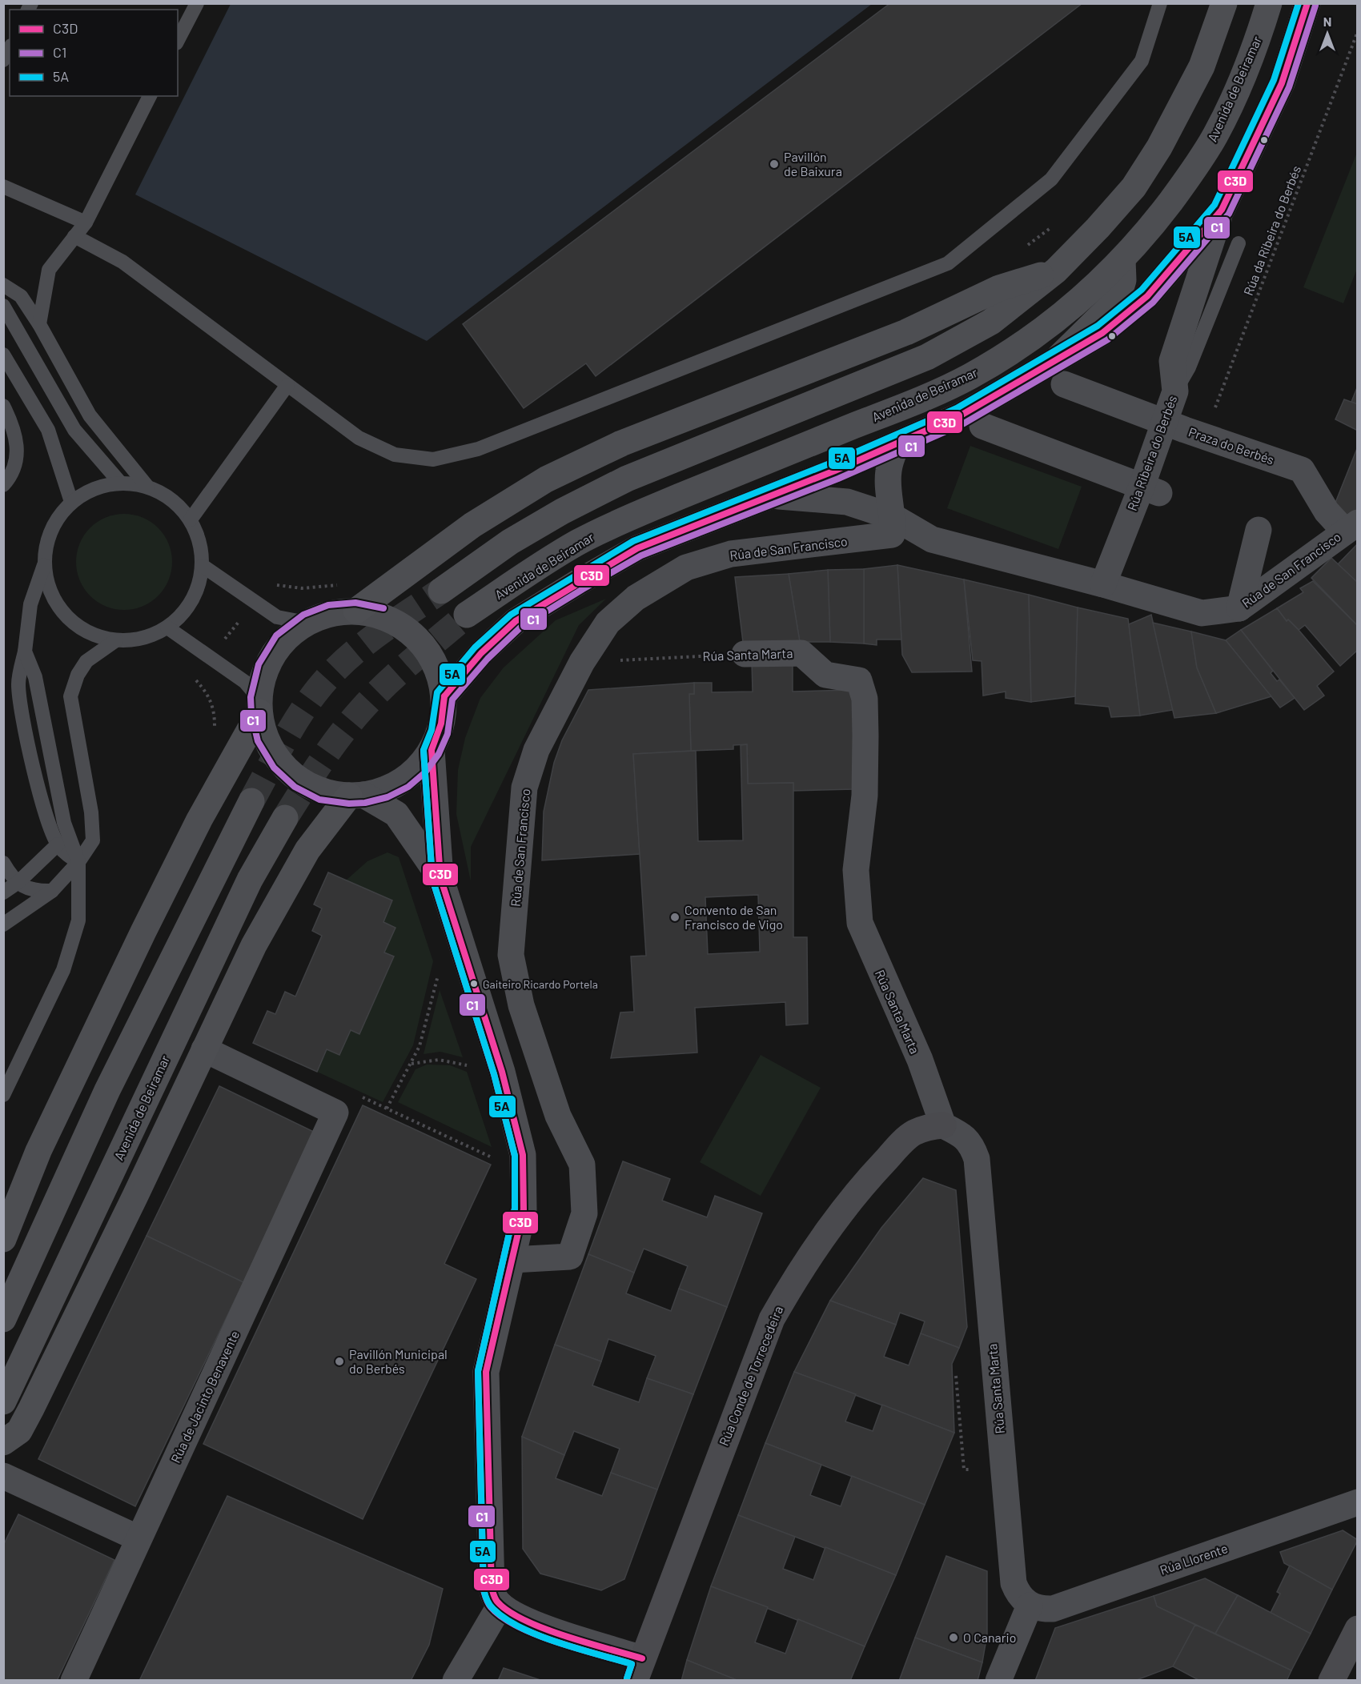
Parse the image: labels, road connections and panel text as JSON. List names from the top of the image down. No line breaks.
{"streets":{"main road":["Avenida de Beiramar","Rúa Conde de Torrecedeira"],"street":["Praza do Berbés","Rúa Ribeira do Berbés","Rúa de San Francisco","Rúa Santa Marta","Rúa de Jacinto Benavente","Rúa Llorente"],"path":["Rúa da Ribeira do Berbés"]},"crossings":[["Rúa da Ribeira do Berbés","Praza do Berbés"],["Praza do Berbés","Rúa Ribeira do Berbés"],["Praza do Berbés","Rúa de San Francisco"],["Rúa Ribeira do Berbés","Rúa de San Francisco"],["Rúa de San Francisco","Rúa Santa Marta"],["Rúa Santa Marta","Rúa Conde de Torrecedeira"],["Rúa Santa Marta","Rúa Llorente"]],"places":["Pavillón de Baixura","Convento de San Francisco de Vigo","Gaiteiro Ricardo Portela","Pavillón Municipal do Berbés","O Canario"],"lines":["transit line C3D","transit line 5A","transit line C1"],"legend":["C3D","C1","5A"],"north":"top"}
